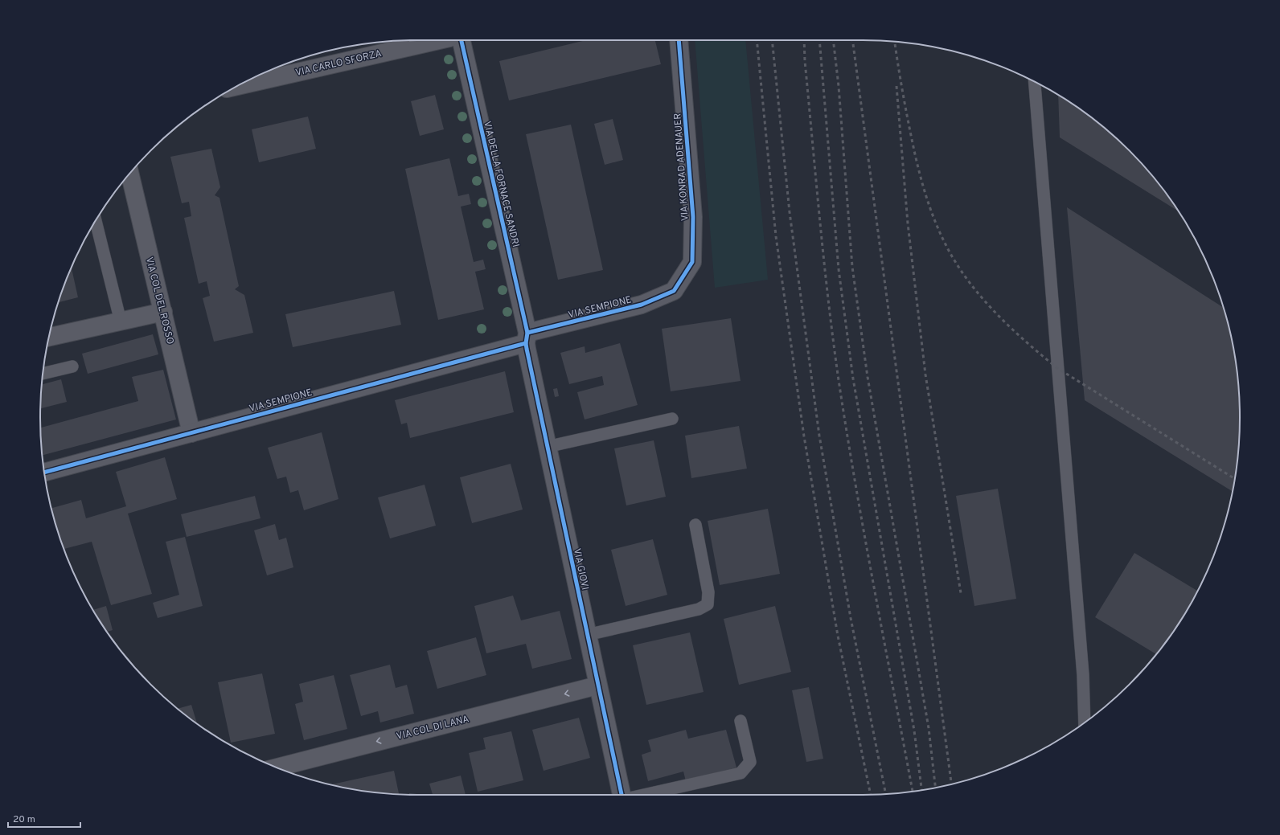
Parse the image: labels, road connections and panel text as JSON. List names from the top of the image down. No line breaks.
{"streets":{"street":["VIA CARLO SFORZA","VIA KONRAD ADENAUER","VIA DELLA FORNACE SANDRI","VIA COL DEL ROSSO","VIA SEMPIONE","VIA GIOVI","VIA COL DI LANA"]},"crossings":[["VIA KONRAD ADENAUER","VIA SEMPIONE"],["VIA DELLA FORNACE SANDRI","VIA SEMPIONE"],["VIA DELLA FORNACE SANDRI","VIA GIOVI"],["VIA COL DEL ROSSO","VIA SEMPIONE"],["VIA SEMPIONE","VIA GIOVI"],["VIA GIOVI","VIA COL DI LANA"]],"one_way":["VIA COL DI LANA"],"scale_bar":"20 m"}
